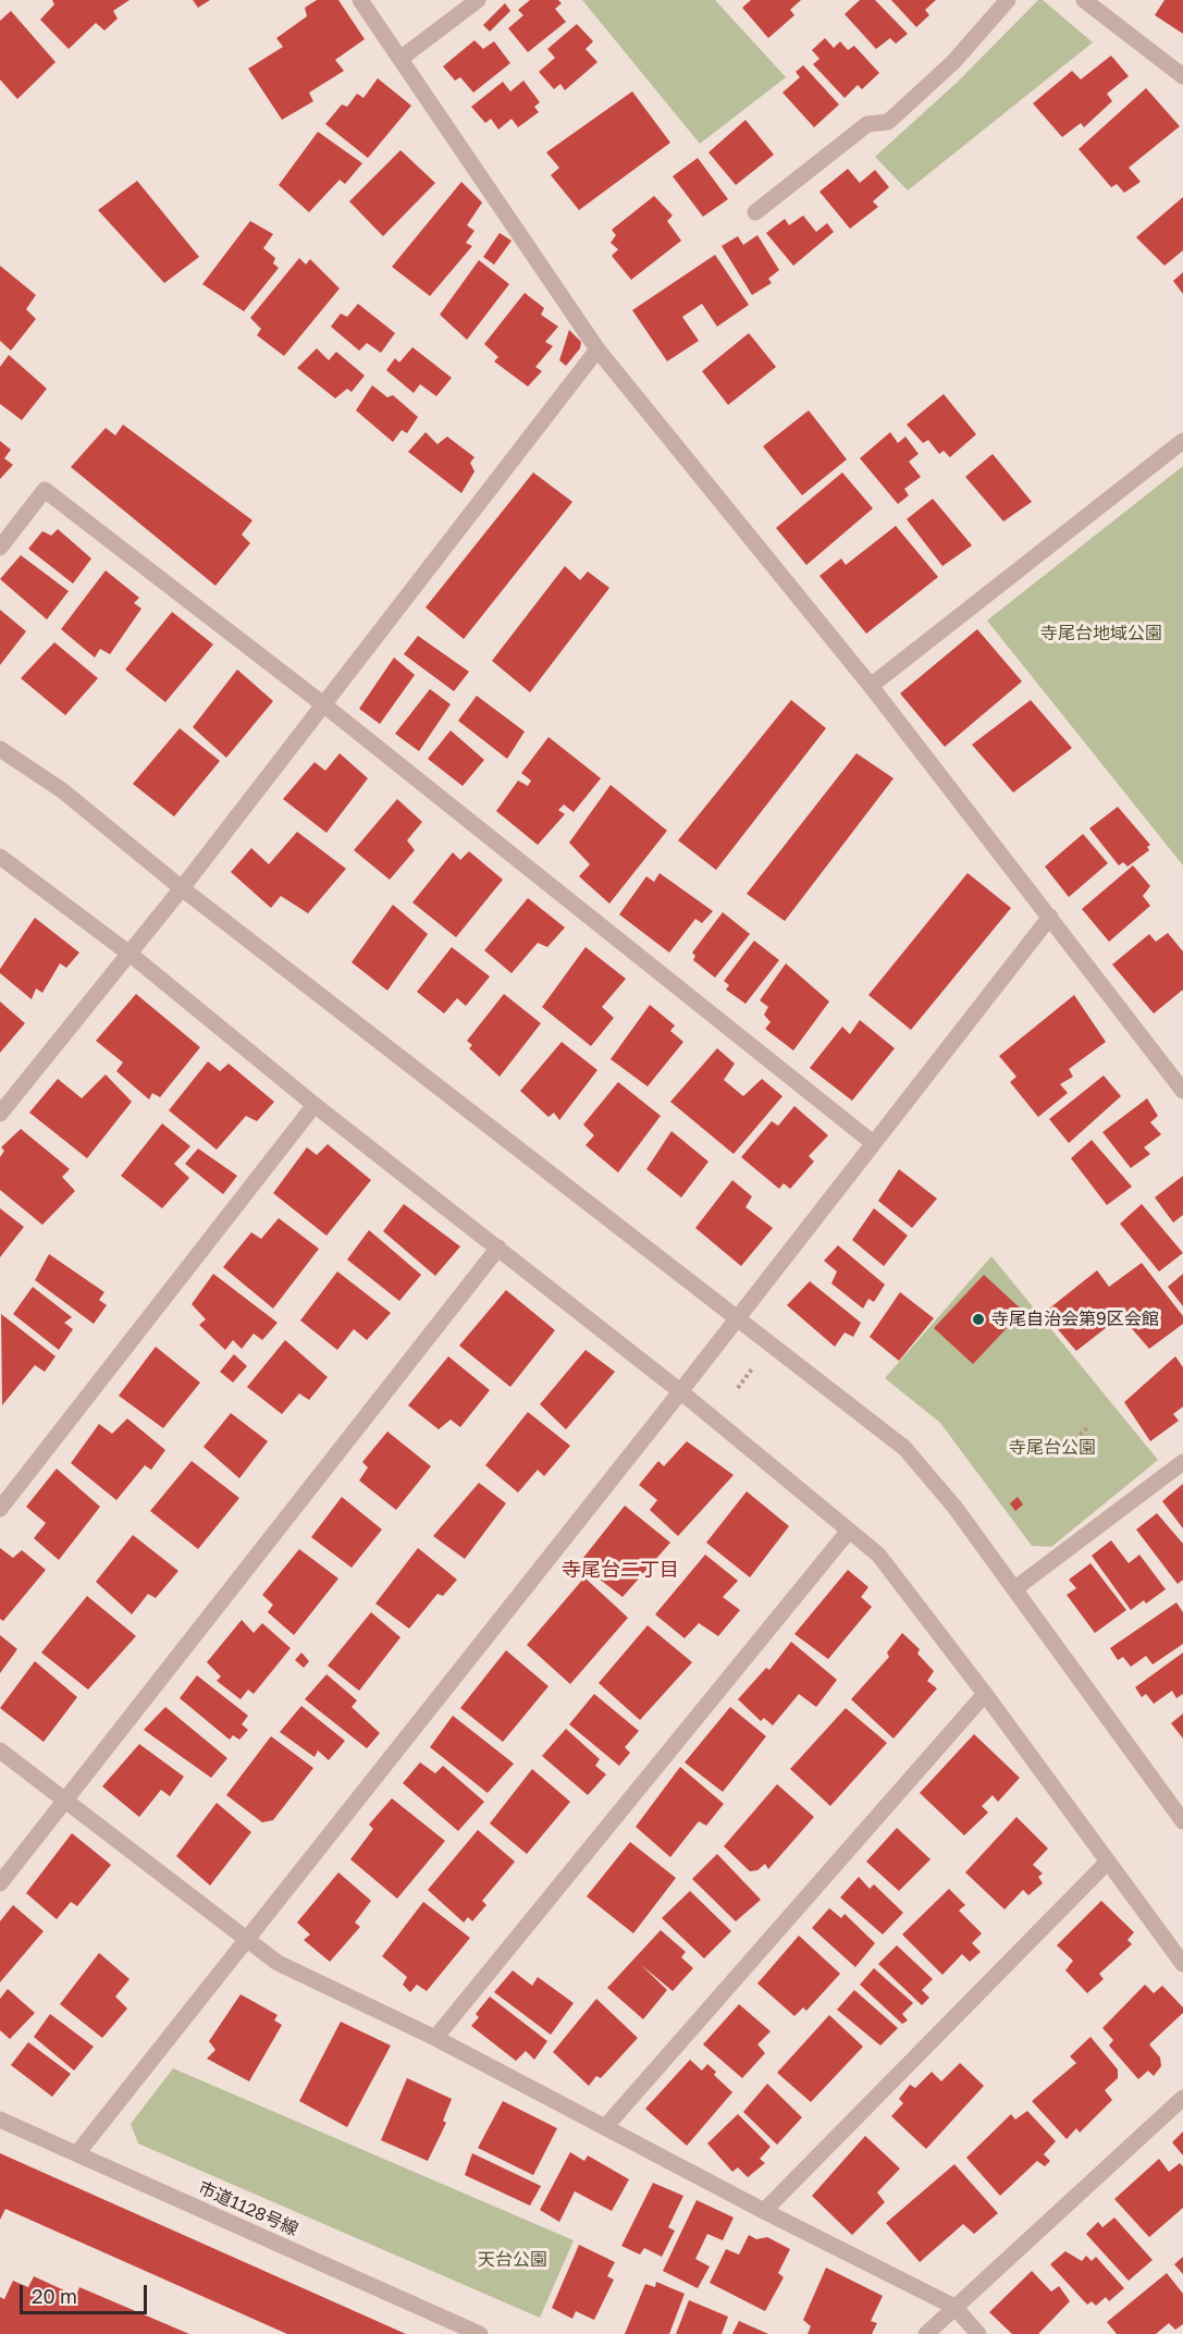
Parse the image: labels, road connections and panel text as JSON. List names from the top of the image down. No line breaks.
{"streets":{"street":["市道1128号線"]},"districts":["寺尾台二丁目"],"parks":["寺尾台地域公園","寺尾台公園","天台公園"],"places":["寺尾自治会第9区会館"],"scale_bar":"20 m"}
